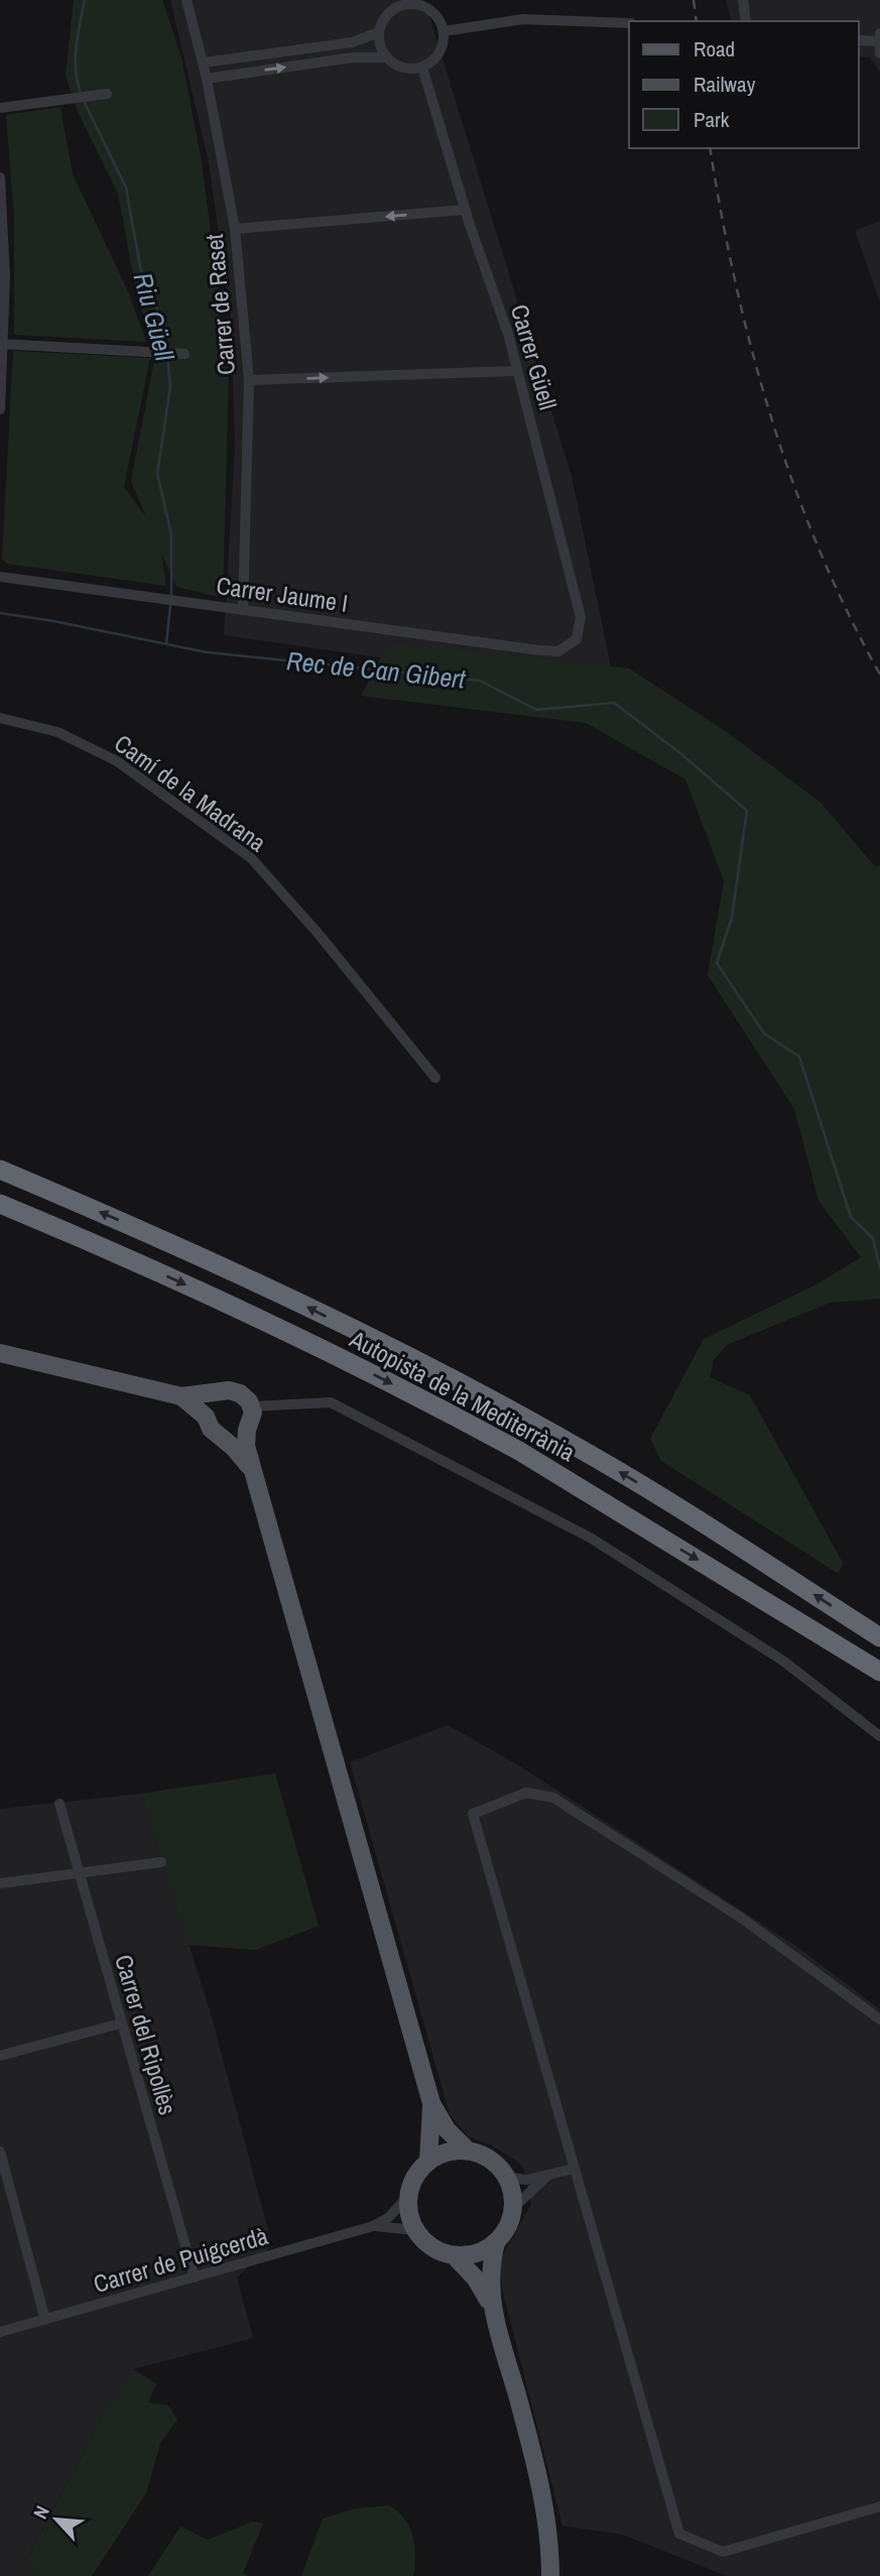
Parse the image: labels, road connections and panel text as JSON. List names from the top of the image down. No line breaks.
{"streets":{"highway":["Autopista de la Mediterrània"],"street":["Carrer de Raset","Carrer Güell","Carrer Jaume I","Camí de la Madrana","Carrer del Ripollès","Carrer de Puigcerdà"]},"crossings":[["Carrer de Raset","Carrer Jaume I"],["Carrer Güell","Carrer Jaume I"],["Carrer del Ripollès","Carrer de Puigcerdà"]],"water":["Riu Güell","Rec de Can Gibert"],"legend":["Road","Railway","Park"],"north":"top left"}
